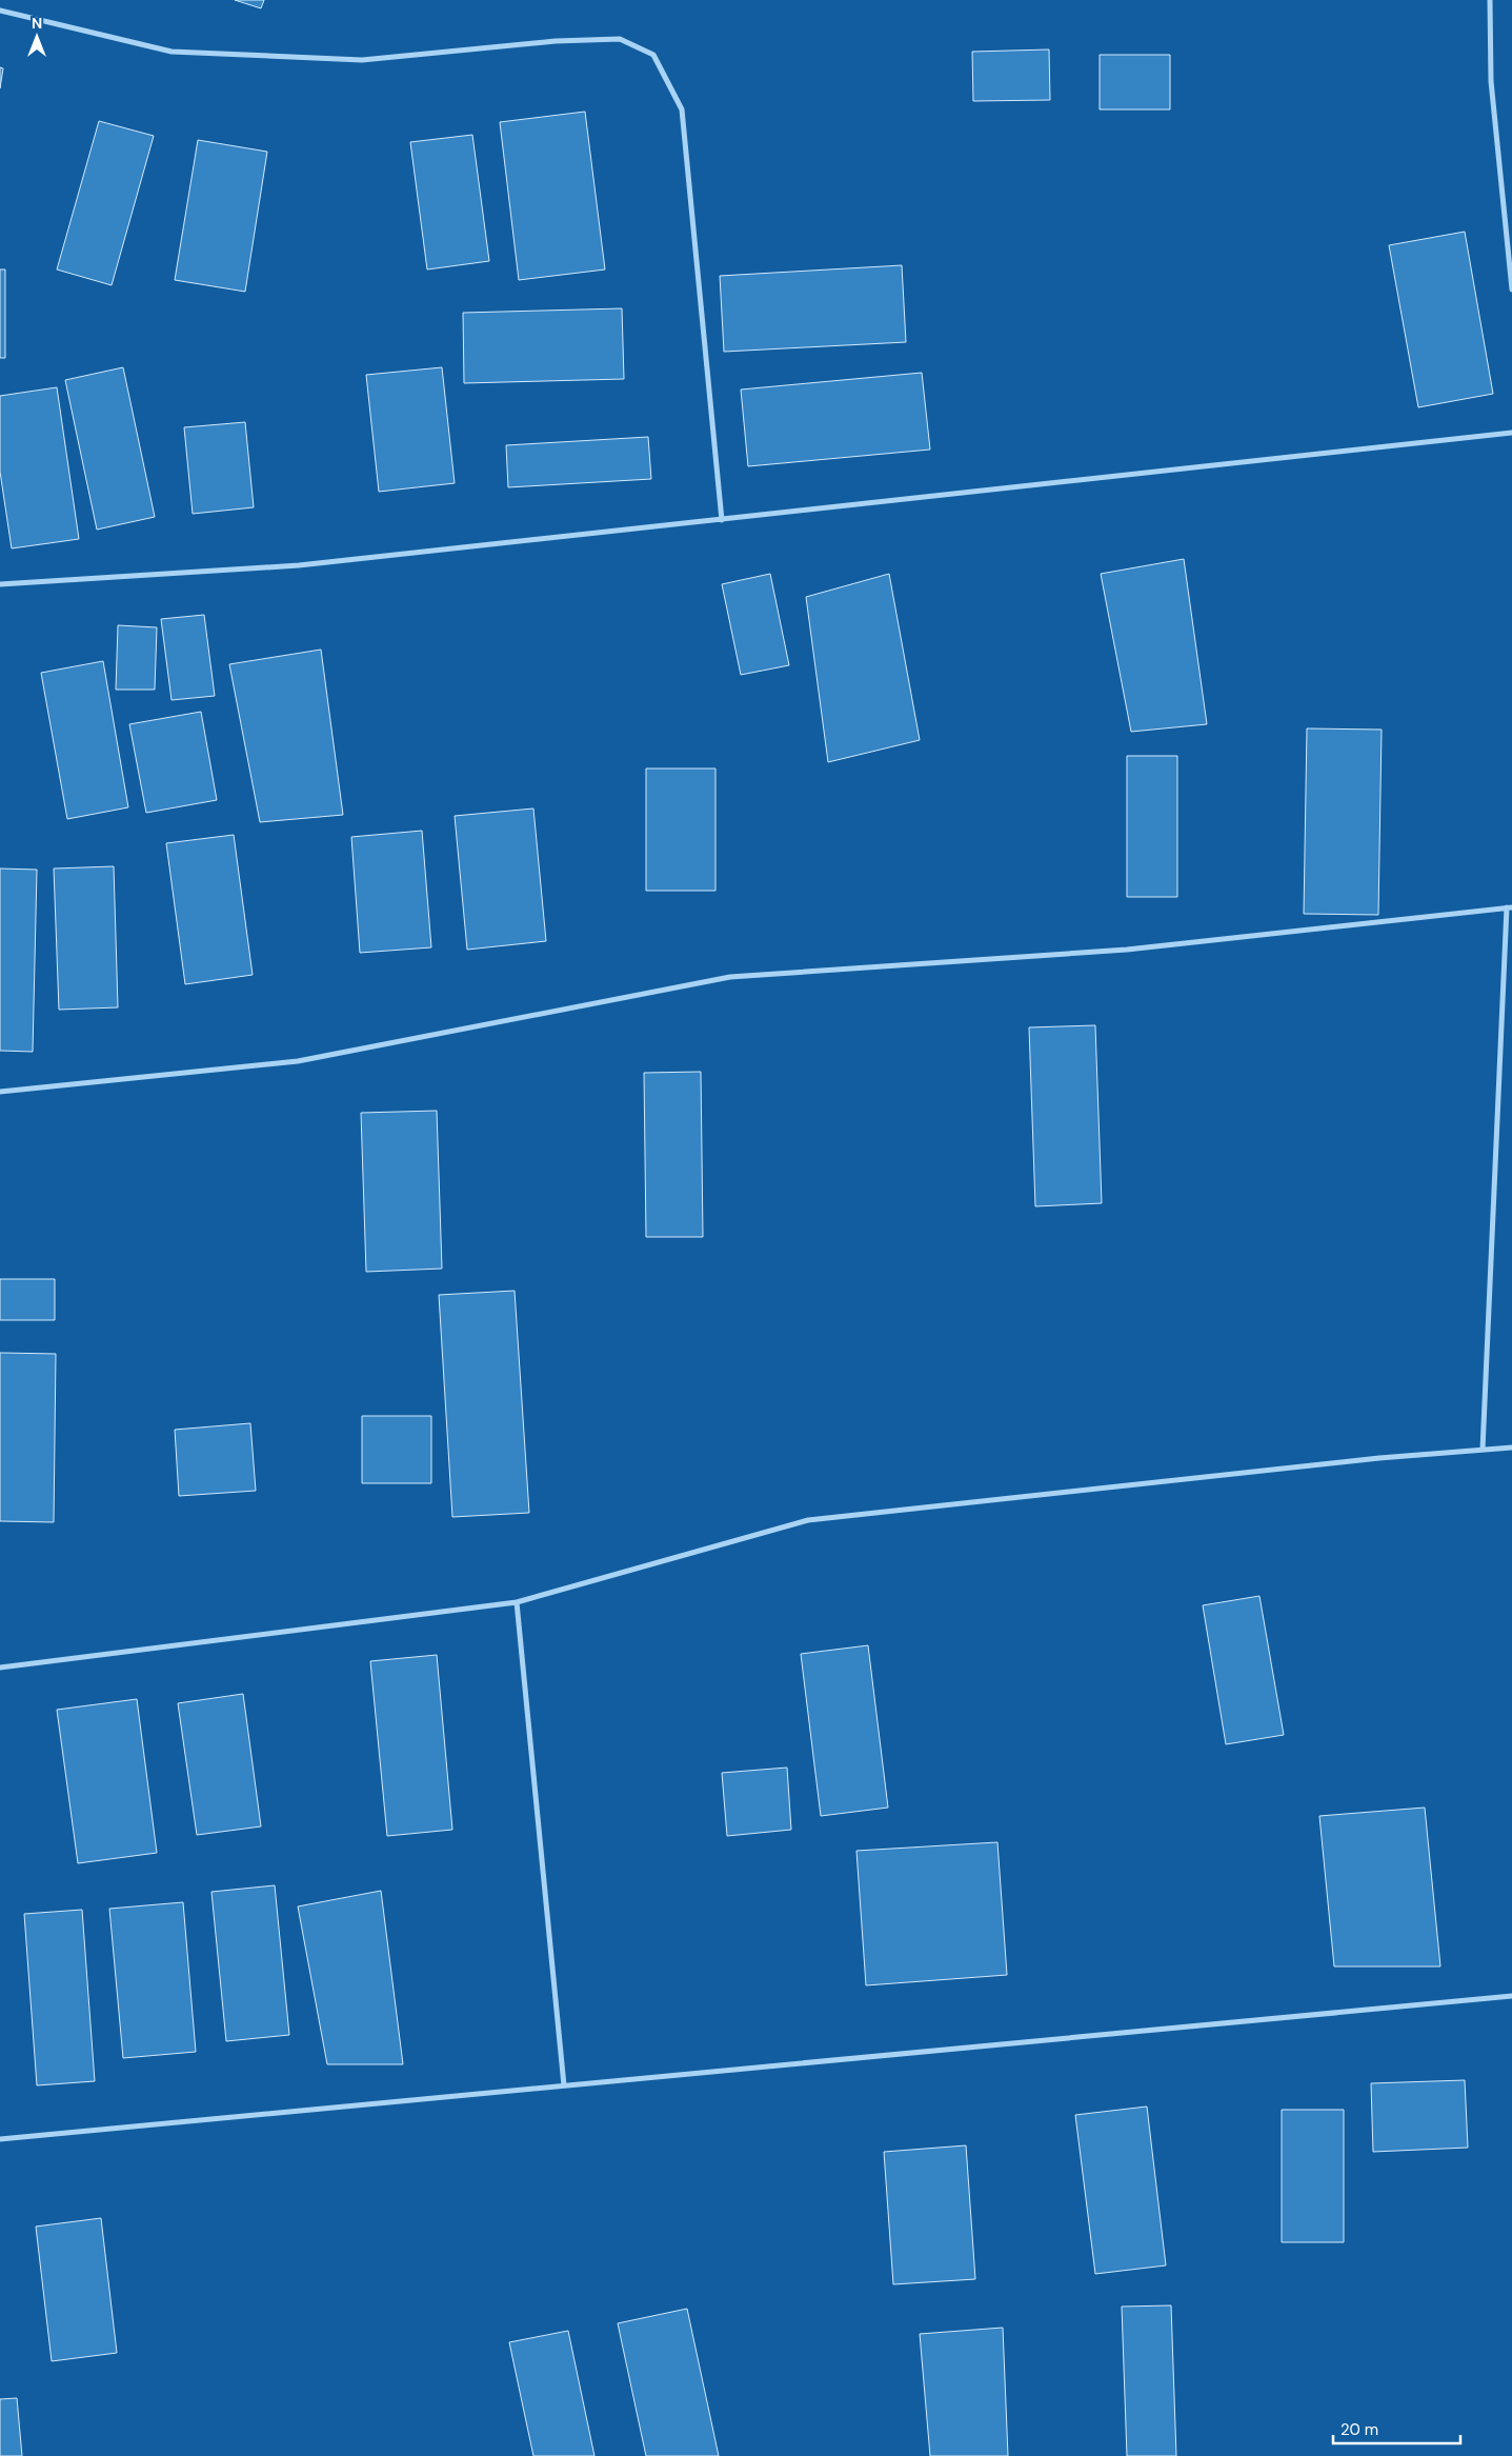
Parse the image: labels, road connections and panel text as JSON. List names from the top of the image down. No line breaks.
{"scale_bar":"20 m","north":"top"}
